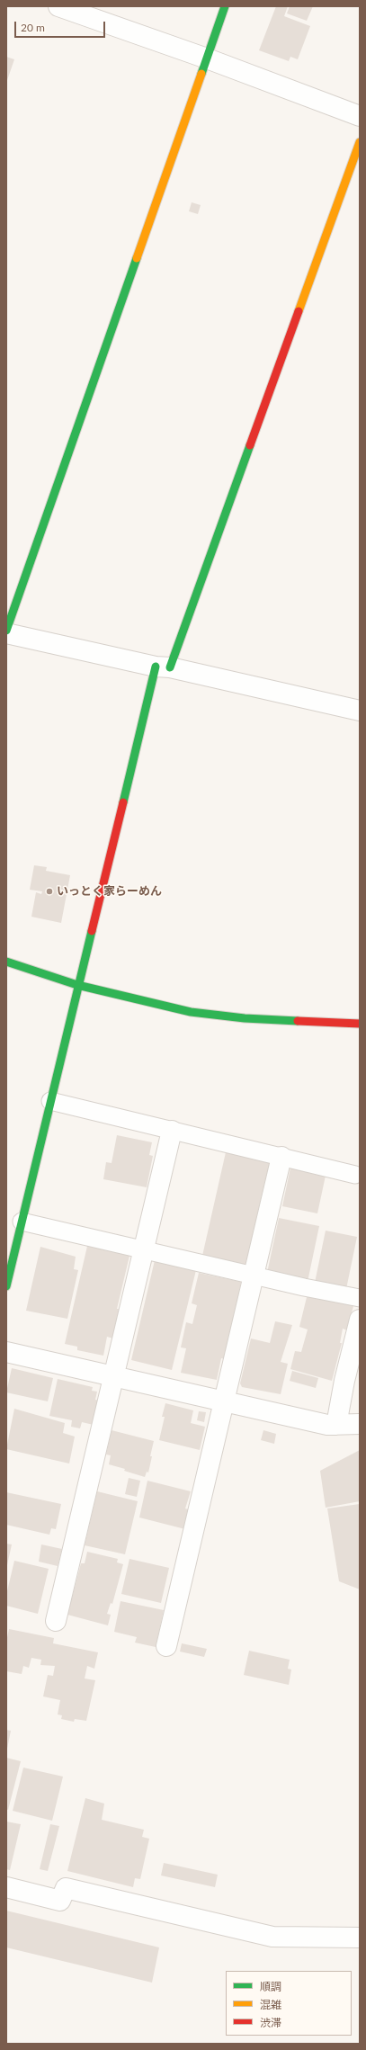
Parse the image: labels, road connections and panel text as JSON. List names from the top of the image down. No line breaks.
{"places":["いっとく家らーめん"],"legend":["順調","混雑","渋滞"],"scale_bar":"20 m"}
